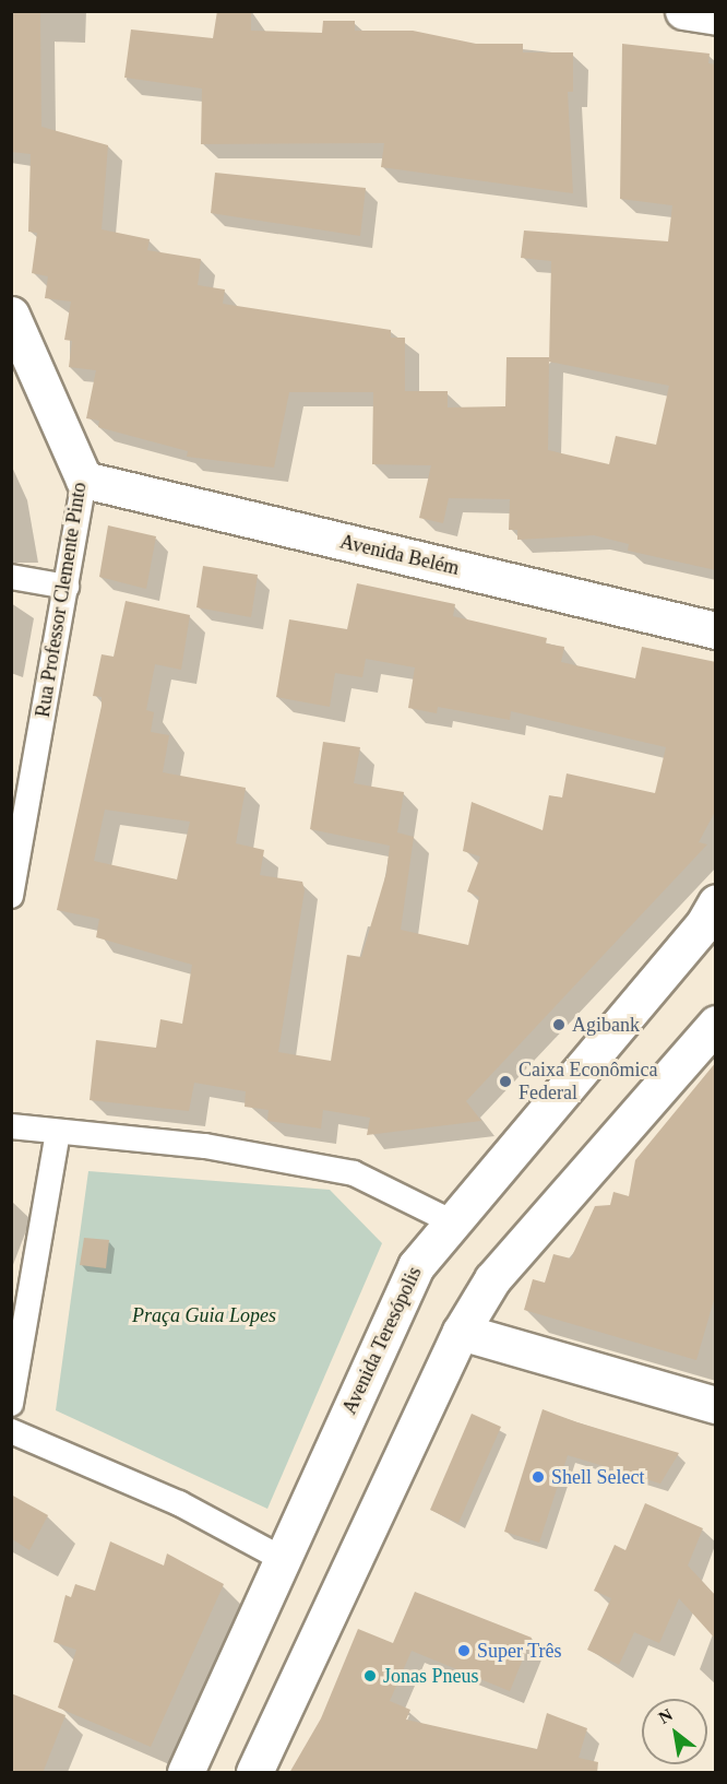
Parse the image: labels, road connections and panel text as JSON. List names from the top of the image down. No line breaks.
{"streets":{"main road":["Avenida Belém","Rua Professor Clemente Pinto","Avenida Teresópolis"]},"crossings":[["Avenida Belém","Rua Professor Clemente Pinto"]],"parks":["Praça Guia Lopes"],"places":["Agibank","Caixa Econômica Federal","Shell Select","Super Três","Jonas Pneus"],"north":"top left"}
